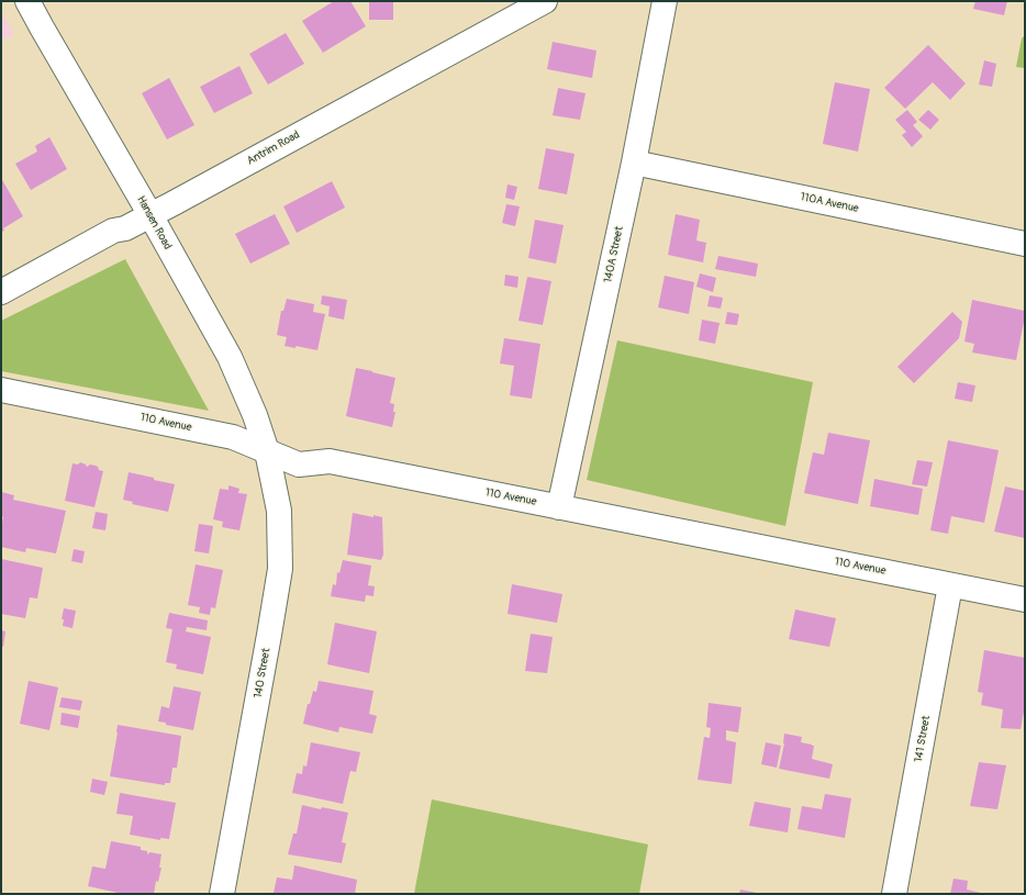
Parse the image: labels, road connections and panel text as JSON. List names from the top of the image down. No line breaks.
{"streets":{"street":["Antrim Road","110A Avenue","Hansen Road","140A Street","110 Avenue","140 Street","141 Street"]},"crossings":[["Antrim Road","Hansen Road"],["110A Avenue","140A Street"],["Hansen Road","110 Avenue"],["Hansen Road","140 Street"],["140A Street","110 Avenue"],["110 Avenue","140 Street"],["110 Avenue","141 Street"]]}
